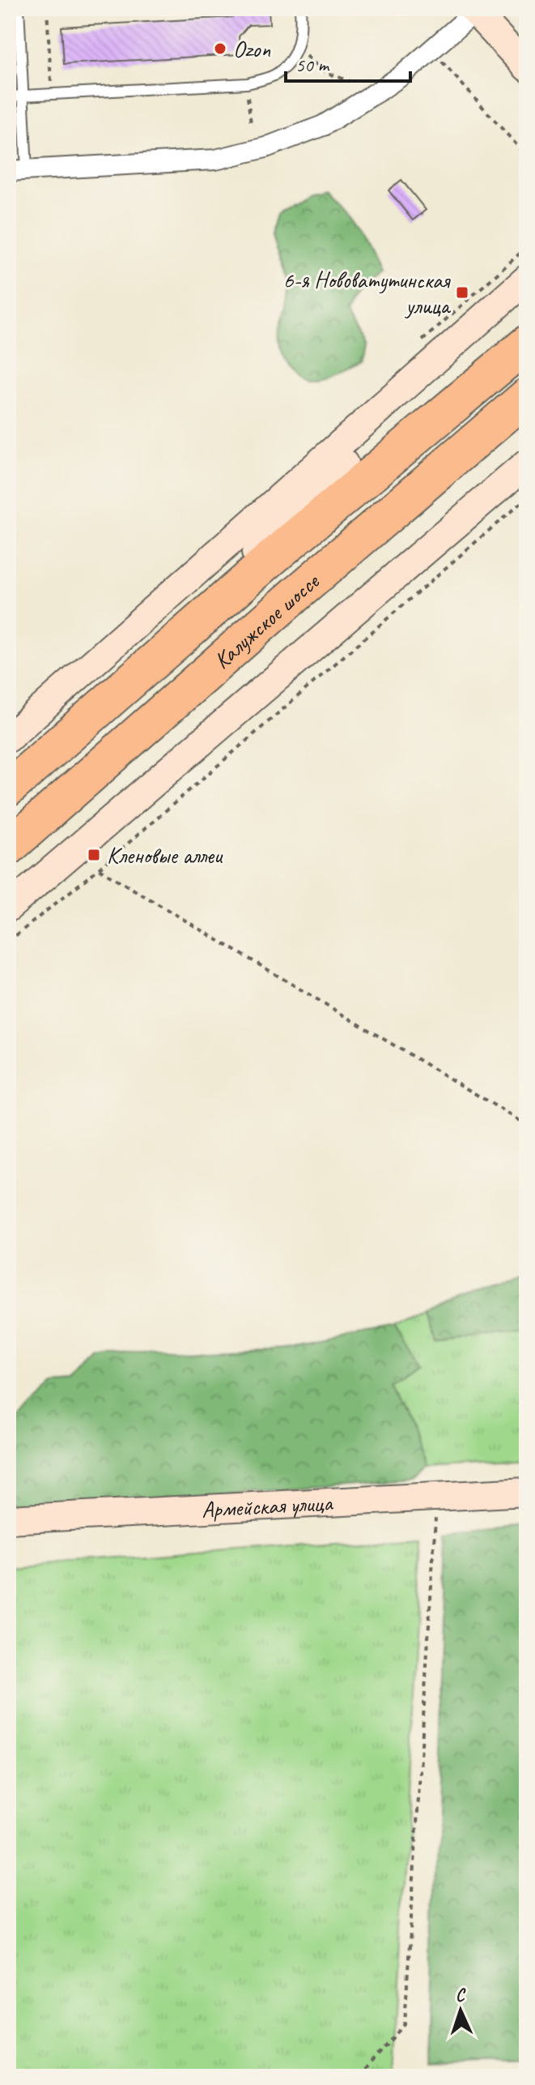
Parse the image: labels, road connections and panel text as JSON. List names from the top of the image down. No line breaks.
{"streets":{"highway":["Калужское шоссе"],"street":["Армейская улица"]},"places":{"other":["Ozon"],"transit":["6-я Нововатутинская улица","Кленовые аллеи"]},"scale_bar":"50 m","north":"top"}
